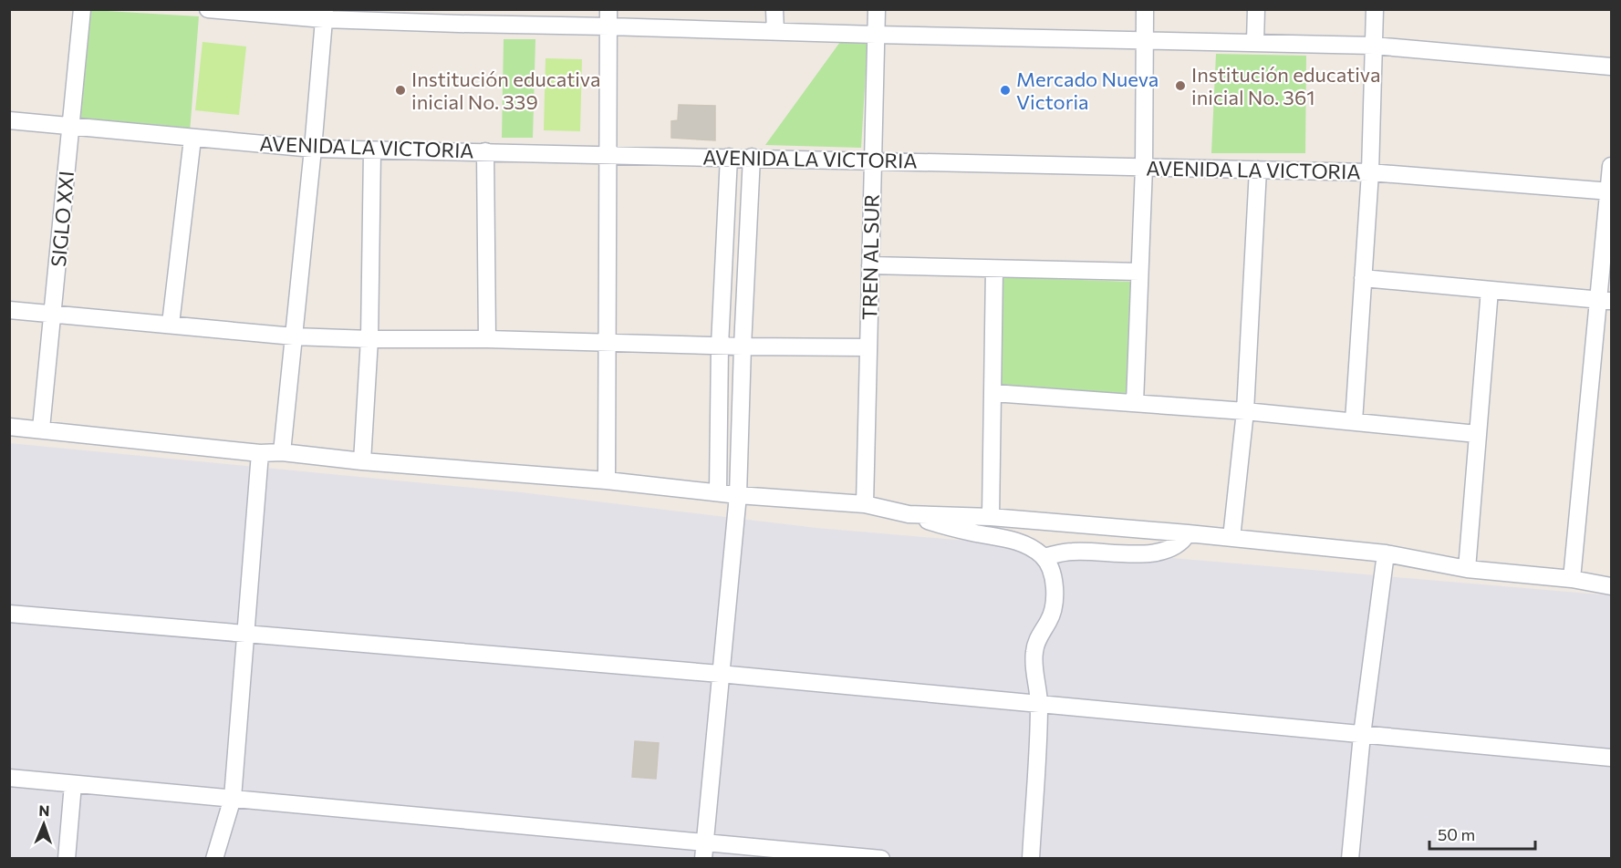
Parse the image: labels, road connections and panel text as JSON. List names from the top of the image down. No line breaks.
{"streets":{"street":["AVENIDA LA VICTORIA","SIGLO XXI","TREN AL SUR"]},"crossings":[["AVENIDA LA VICTORIA","SIGLO XXI"],["AVENIDA LA VICTORIA","TREN AL SUR"]],"places":["Institución educativa inicial No. 361","Institución educativa inicial No. 339","Mercado Nueva Victoria"],"scale_bar":"50 m","north":"top"}
